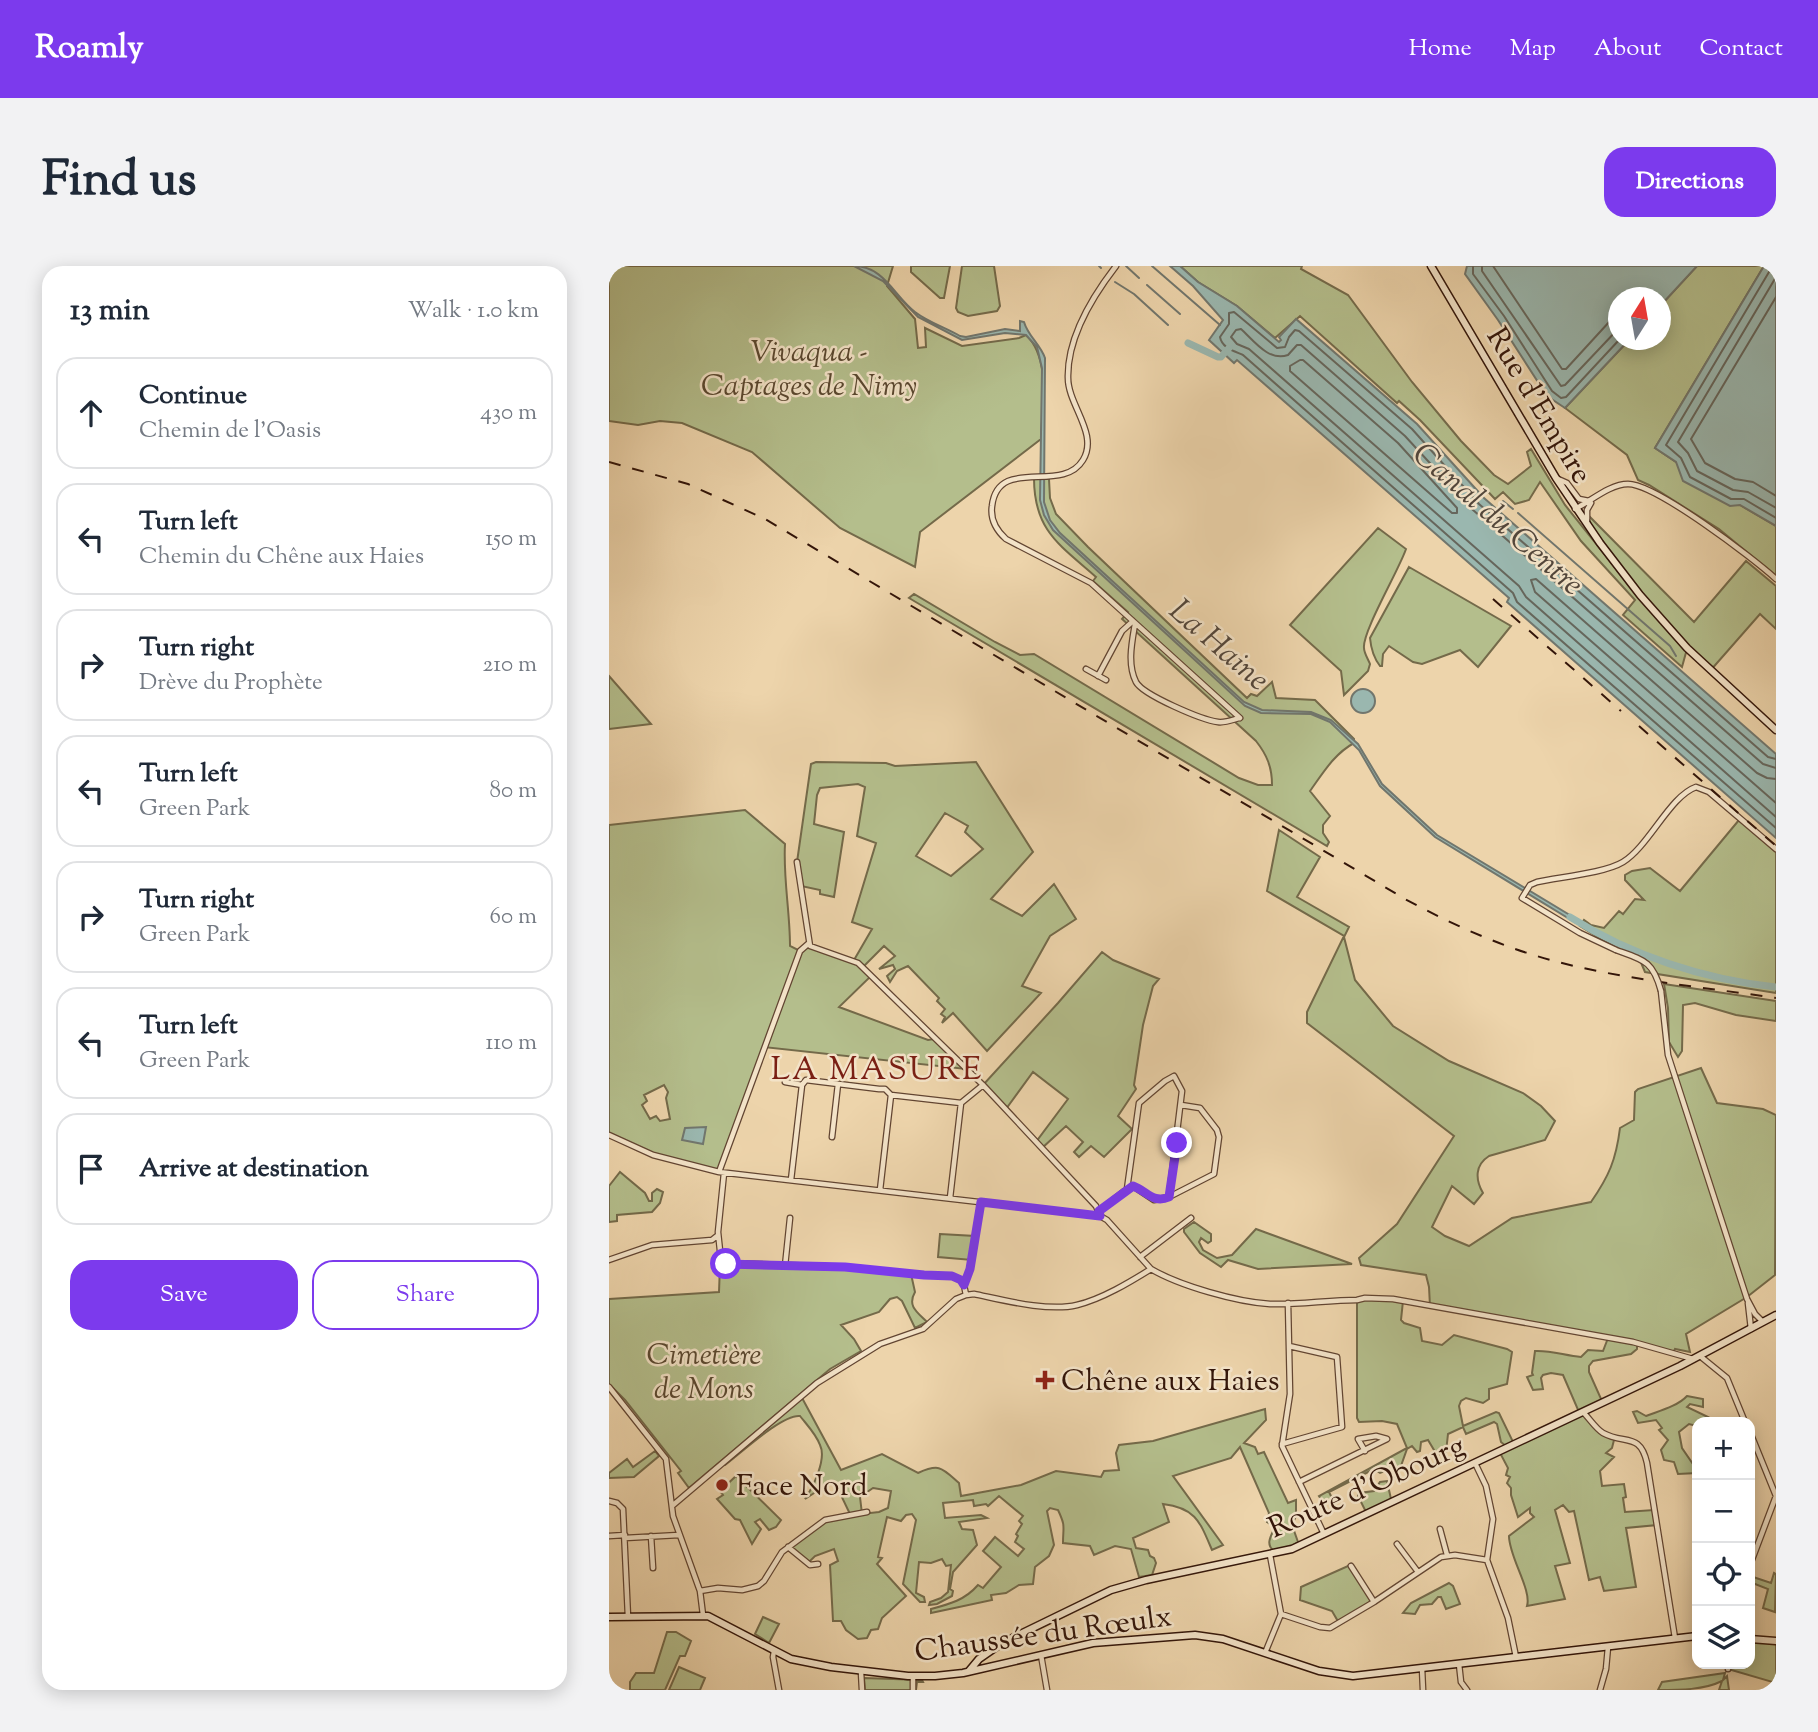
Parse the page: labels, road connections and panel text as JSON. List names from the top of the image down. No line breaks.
{"streets":{"main road":["Rue d'Empire","Route d'Obourg","Chaussée du Rœulx"]},"crossings":[["Route d'Obourg","Chaussée du Rœulx"]],"districts":["LA MASURE"],"water":["Canal du Centre","La Haine"],"parks":["Vivaqua - Captages de Nimy","Cimetière de Mons"],"places":{"health":["Chêne aux Haies"],"other":["Face Nord"]},"north":"top","page":{"header":"Roamly","nav":["Home","Map","About","Contact"],"title":"Find us","buttons":["Directions",["Save","Share"]],"heading":["13 min","Walk · 1.0 km"],"list":[["Continue","Chemin de l'Oasis","430 m"],["Turn left","Chemin du Chêne aux Haies","150 m"],["Turn right","Drève du Prophète","210 m"],["Turn left","Green Park","80 m"],["Turn right","Green Park","60 m"],["Turn left","Green Park","110 m"],"Arrive at destination"],"map_buttons":["+","−"]}}
